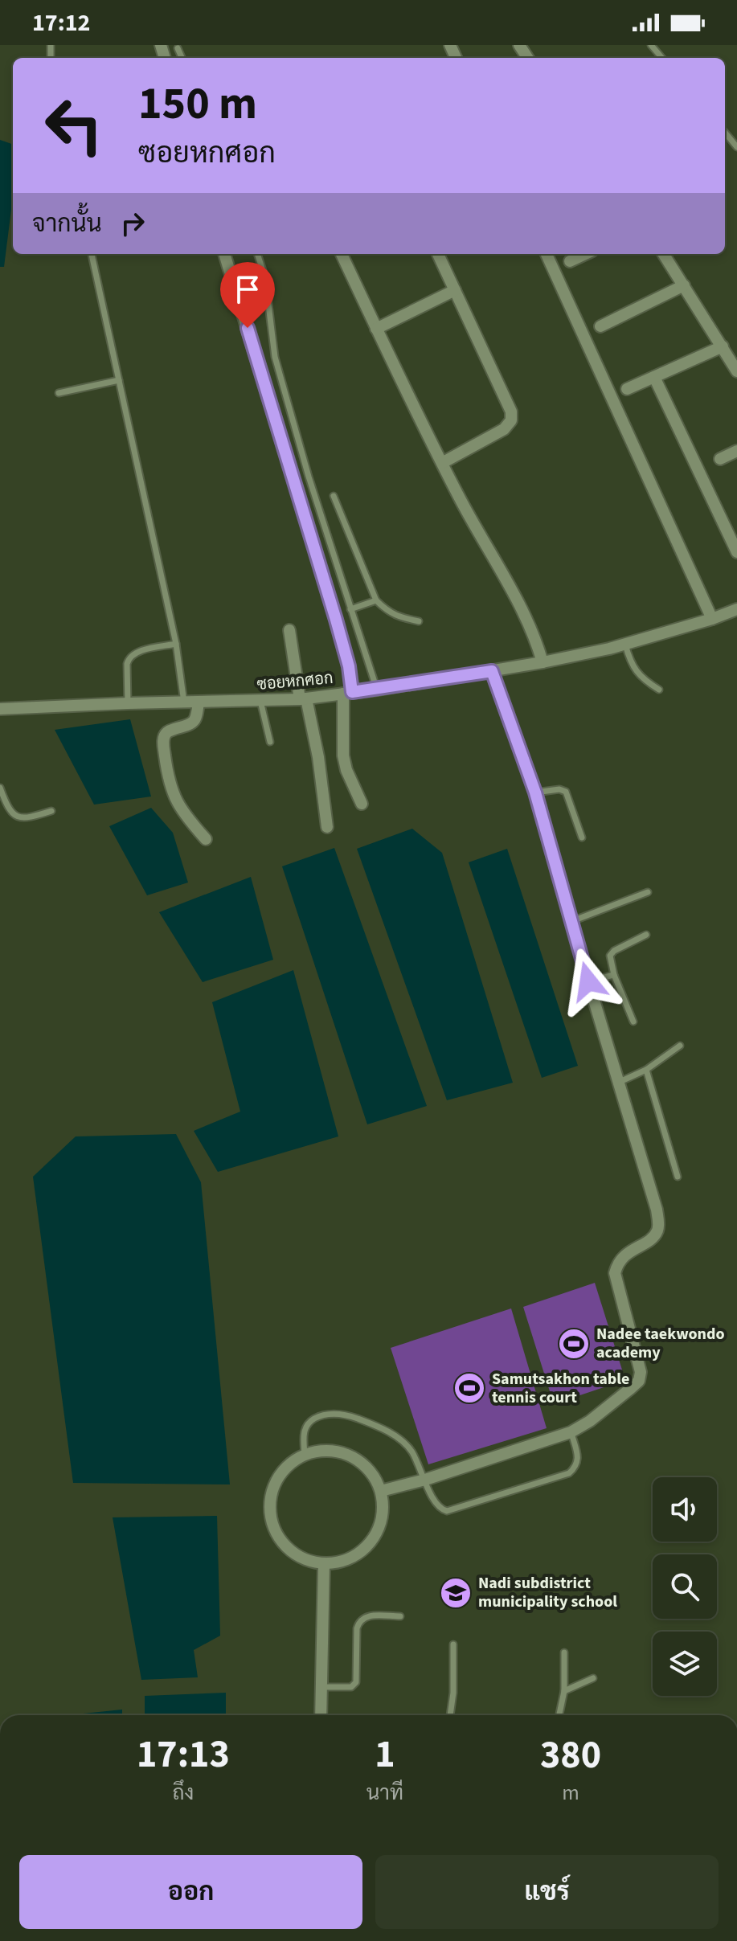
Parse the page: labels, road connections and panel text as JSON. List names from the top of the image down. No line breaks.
{"streets":{"street":["ซอยหกศอก"]},"places":{"sports":["Nadee taekwondo academy","Samutsakhon table tennis court"],"school or university":["Nadi subdistrict municipality school"]},"page":{"status":"17:12","turn":["150 m","ซอยหกศอก"],"then":"จากนั้น","eta":["17:13","ถึง","1","นาที","380","m"],"buttons":["ออก","แชร์"]}}
